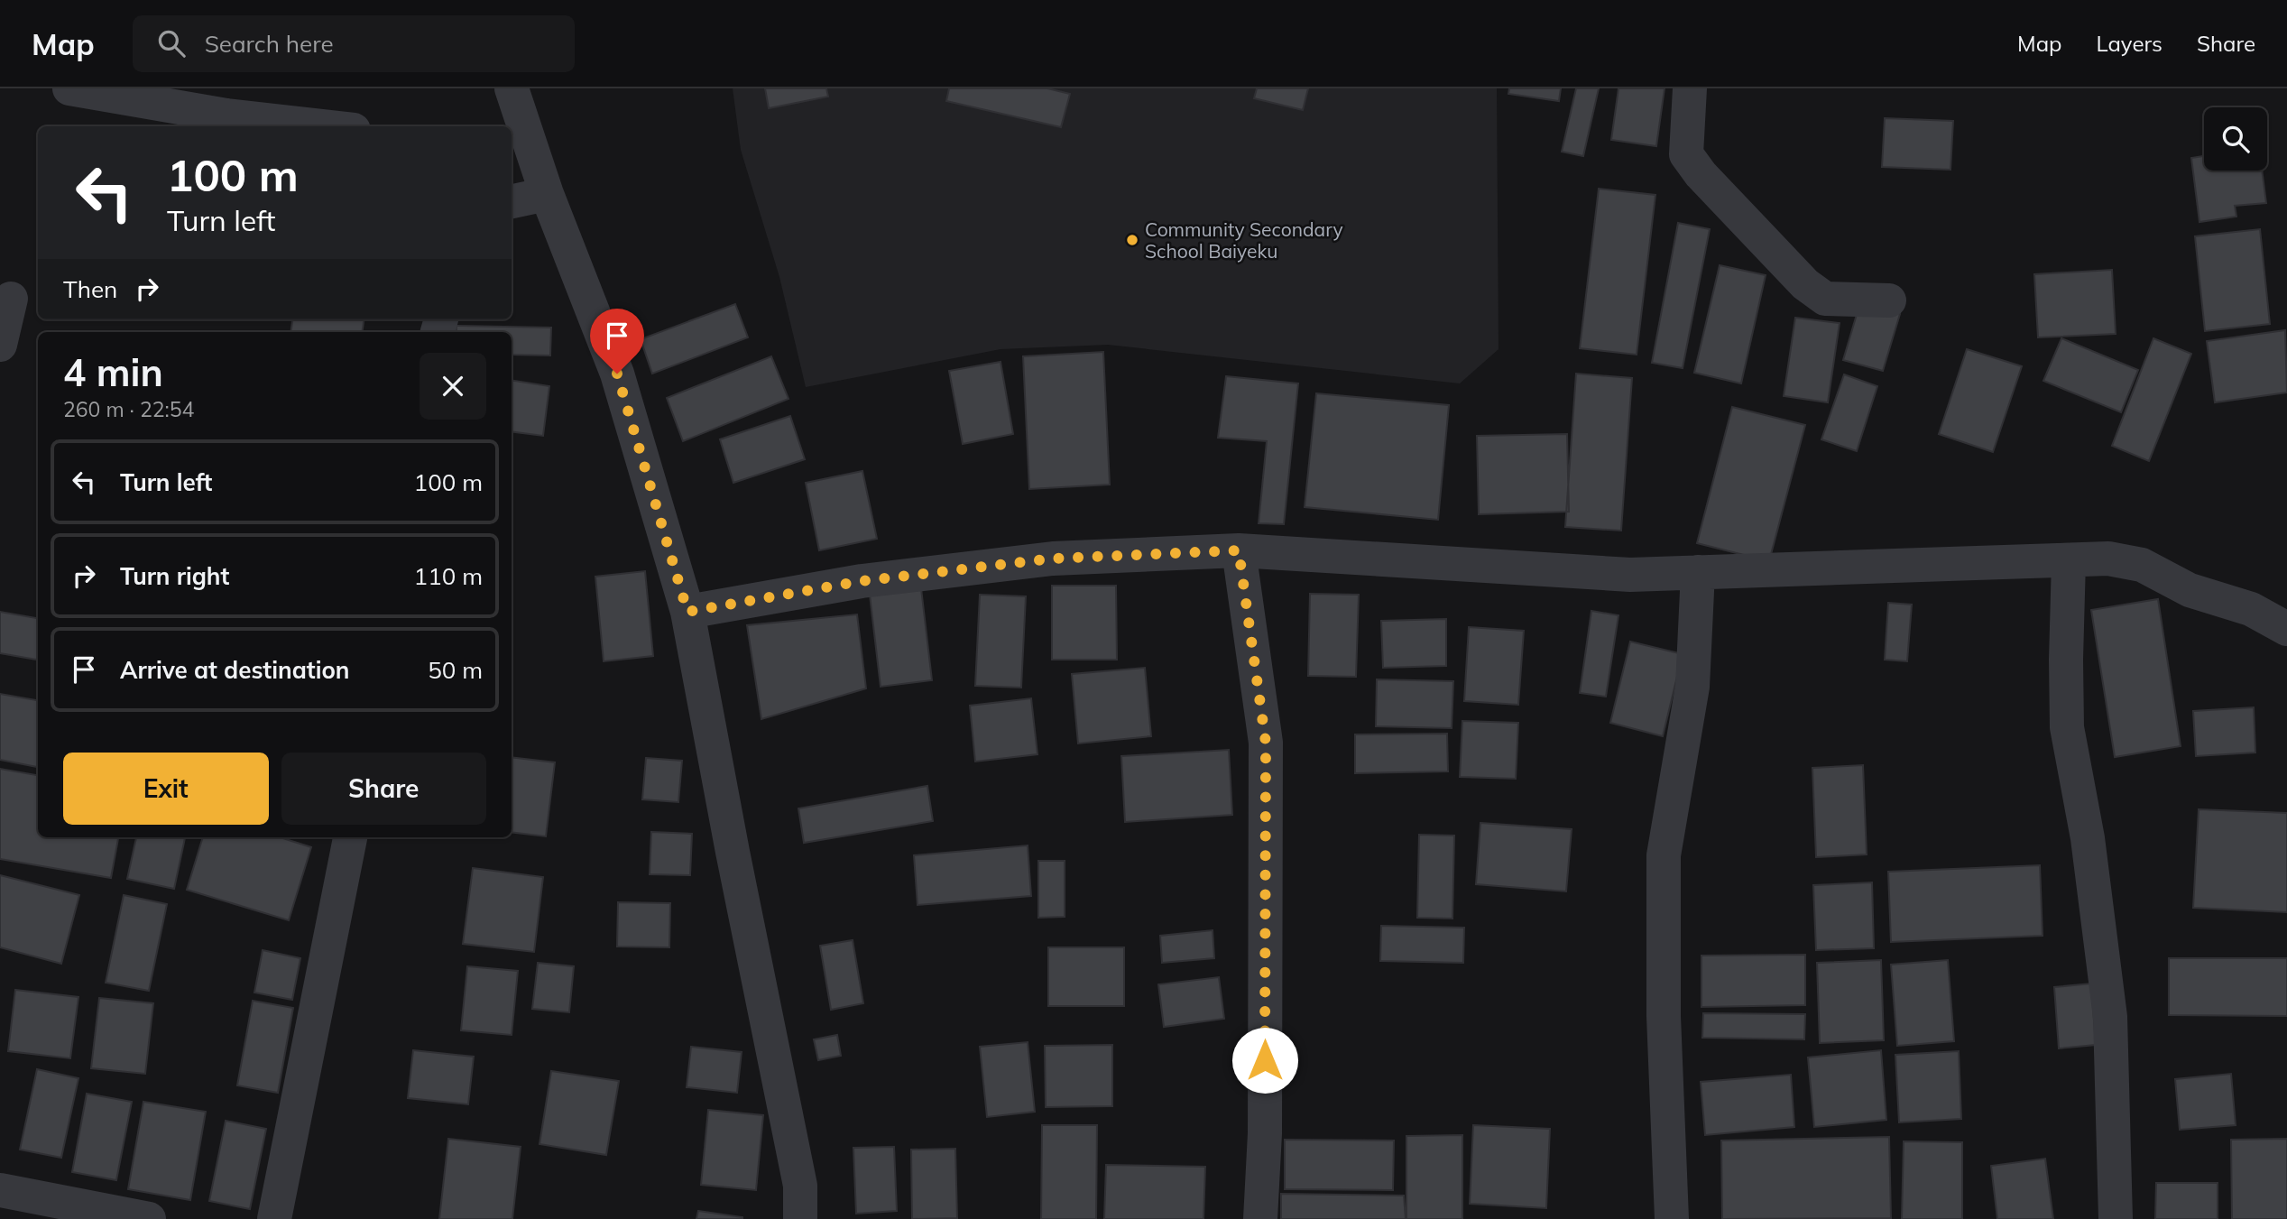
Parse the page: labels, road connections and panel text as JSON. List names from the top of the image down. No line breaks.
{"places":["Community Secondary School Baiyeku"],"page":{"header":"Map","search":"Search here","nav":["Map","Layers","Share"],"turn":["100 m","Turn left"],"then":"Then","heading":["4 min","260 m · 22:54"],"list":[{"name":"Turn left","value":"100 m"},{"name":"Turn right","value":"110 m"},{"name":"Arrive at destination","value":"50 m"}],"buttons":["Exit","Share"]}}
